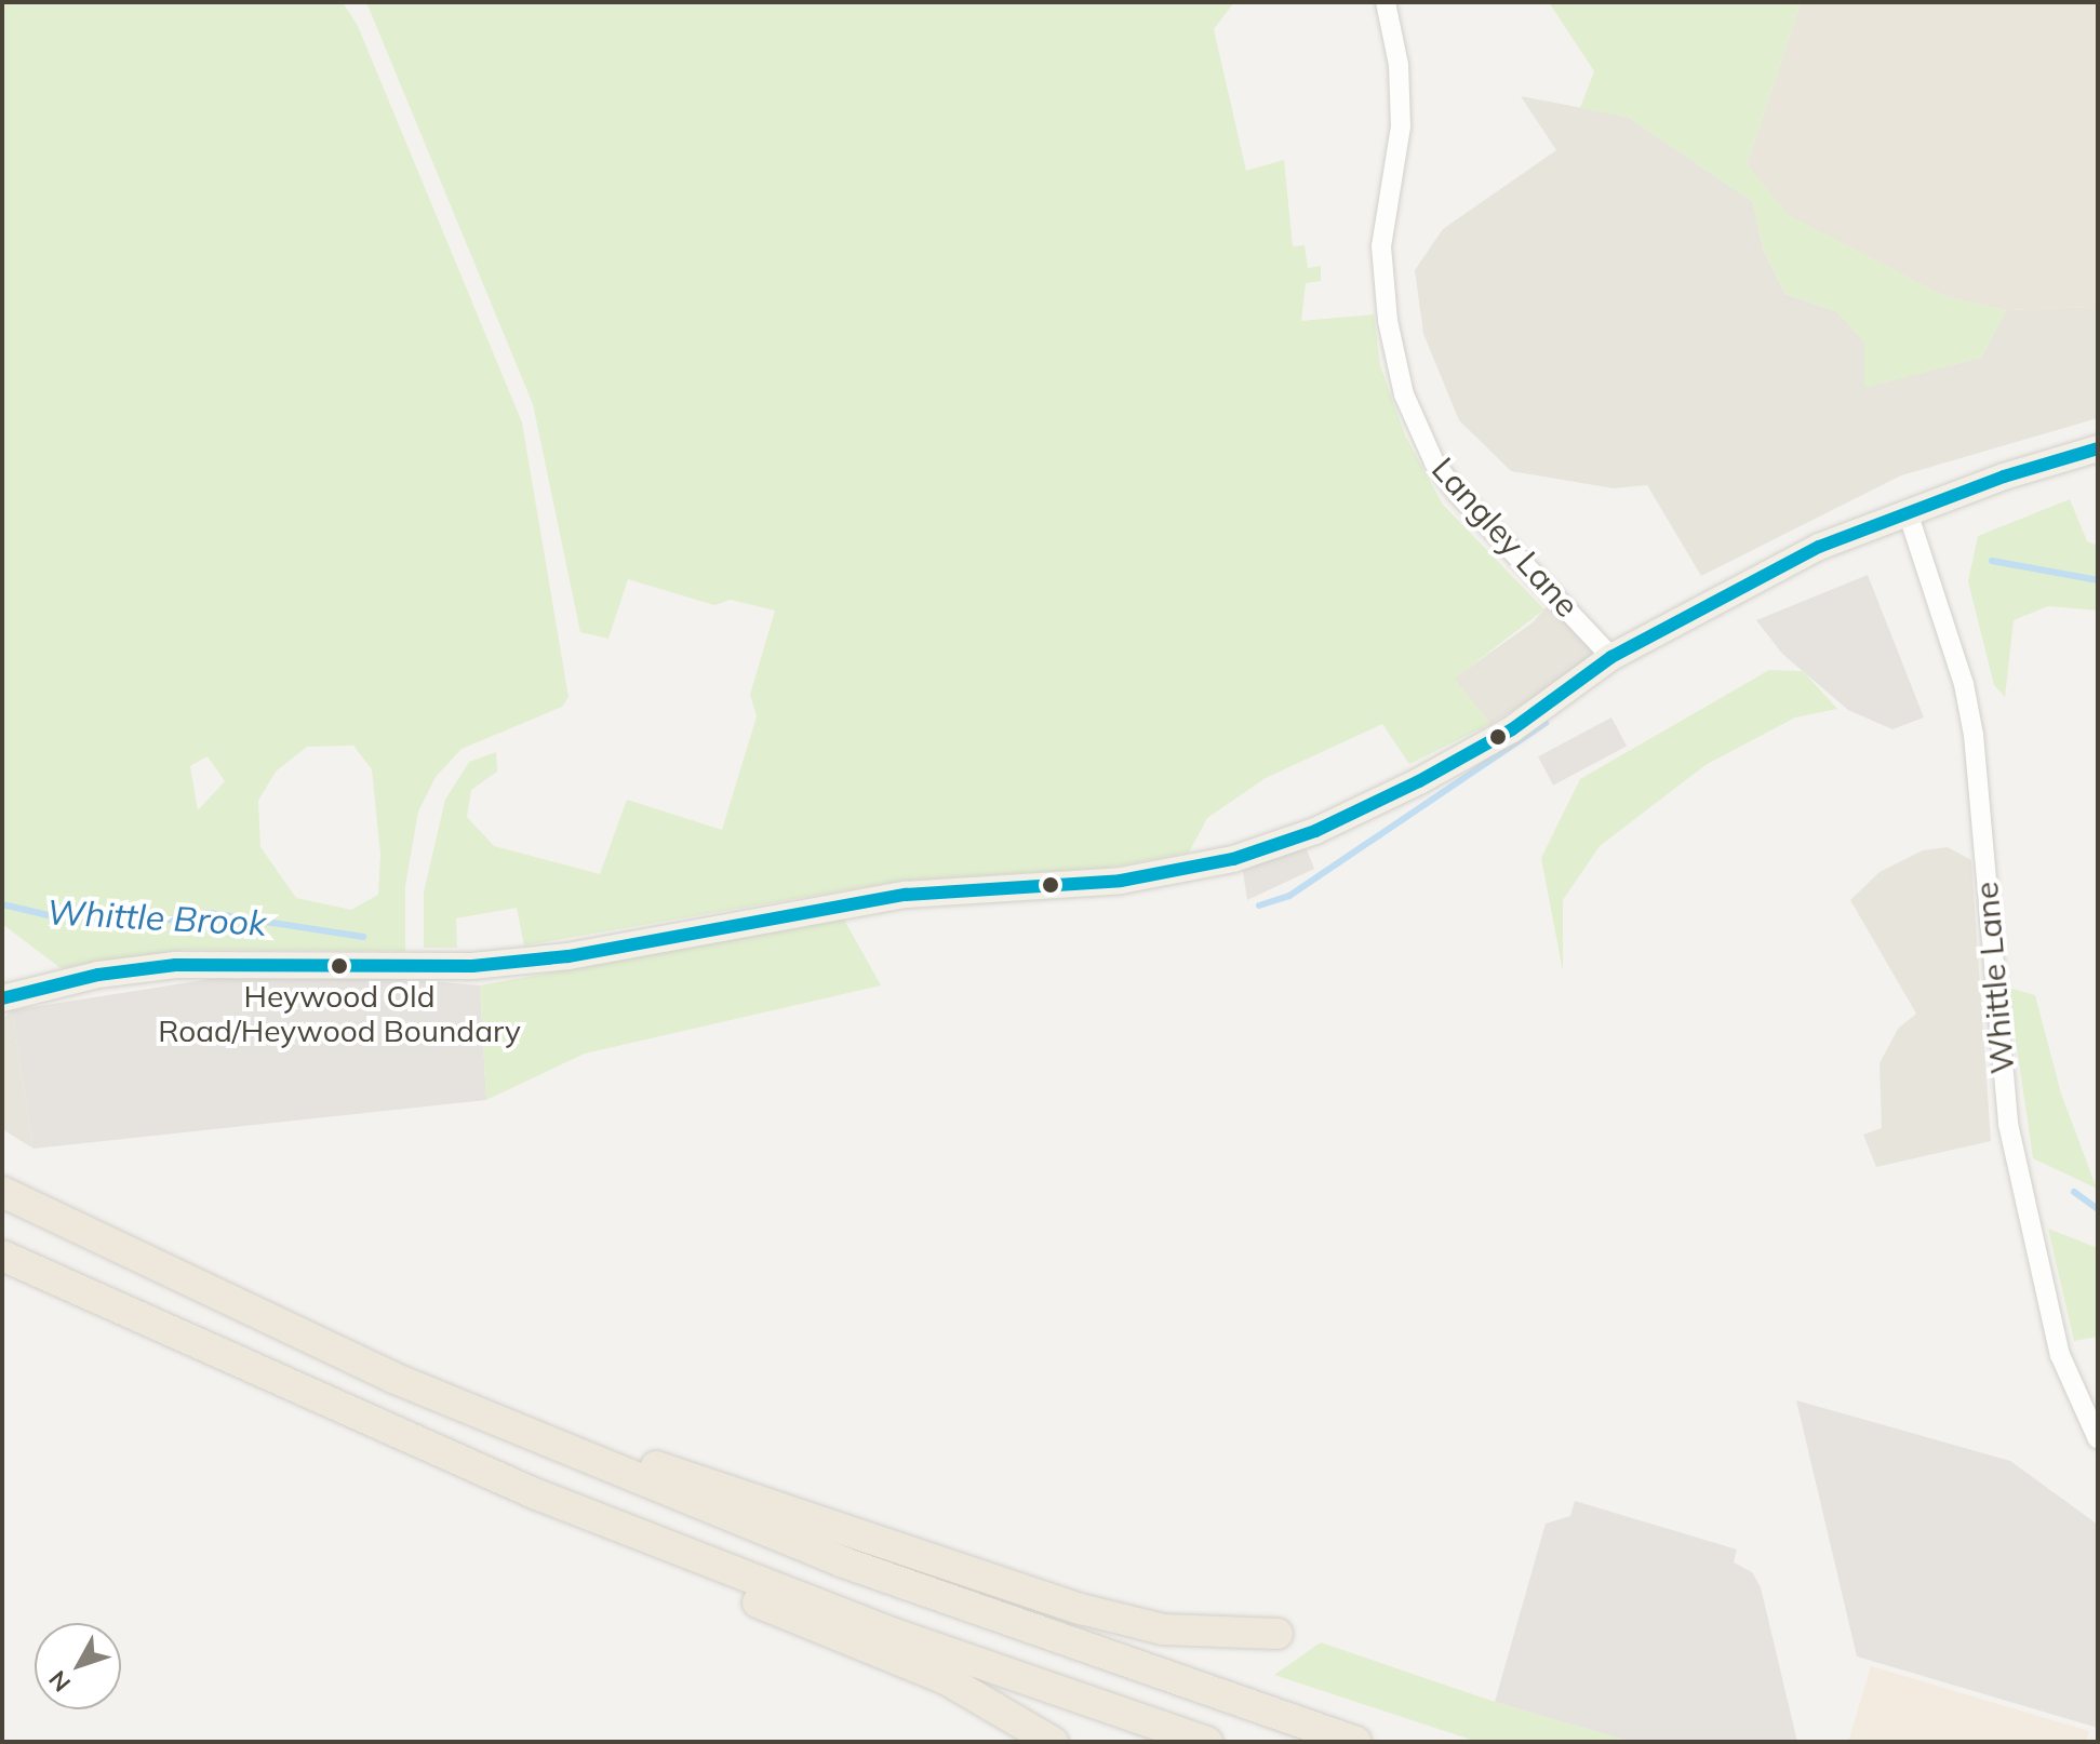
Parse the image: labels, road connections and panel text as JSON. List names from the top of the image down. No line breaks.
{"streets":{"street":["Langley Lane","Whittle Lane"]},"water":["Whittle Brook"],"places":["Heywood Old Road/Heywood Boundary"],"north":"bottom left"}
